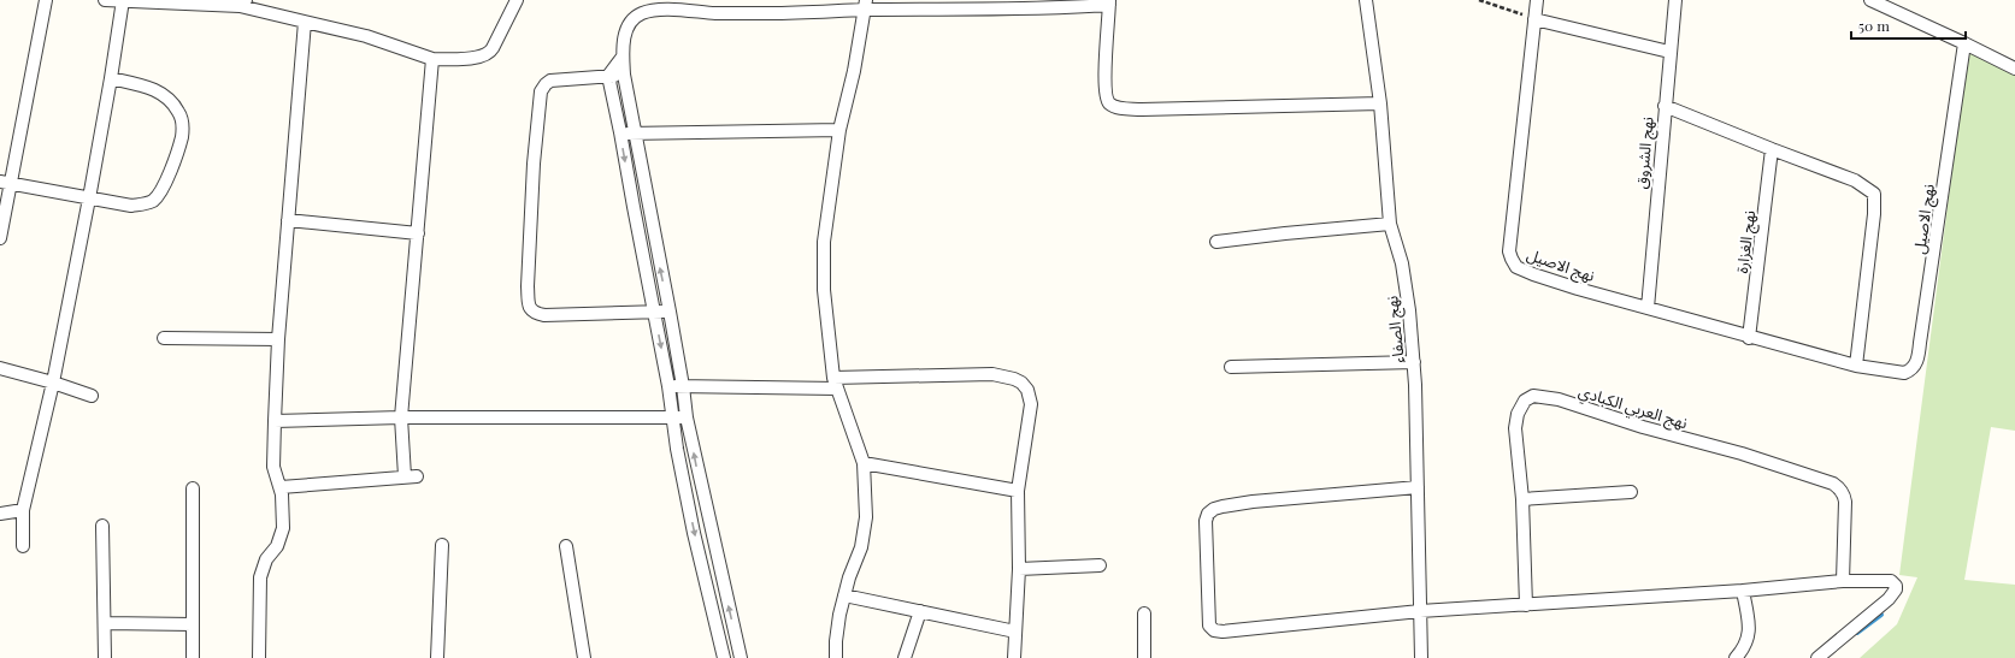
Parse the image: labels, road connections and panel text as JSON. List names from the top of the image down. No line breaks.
{"streets":{"street":["نهج الشروق","نهج الاصيل","نهج الغزارة","نهج الصفاء","نهج العربي الكبادي"]},"crossings":[["نهج الشروق","نهج الاصيل"],["نهج الاصيل","نهج الغزارة"]],"scale_bar":"50 m"}
